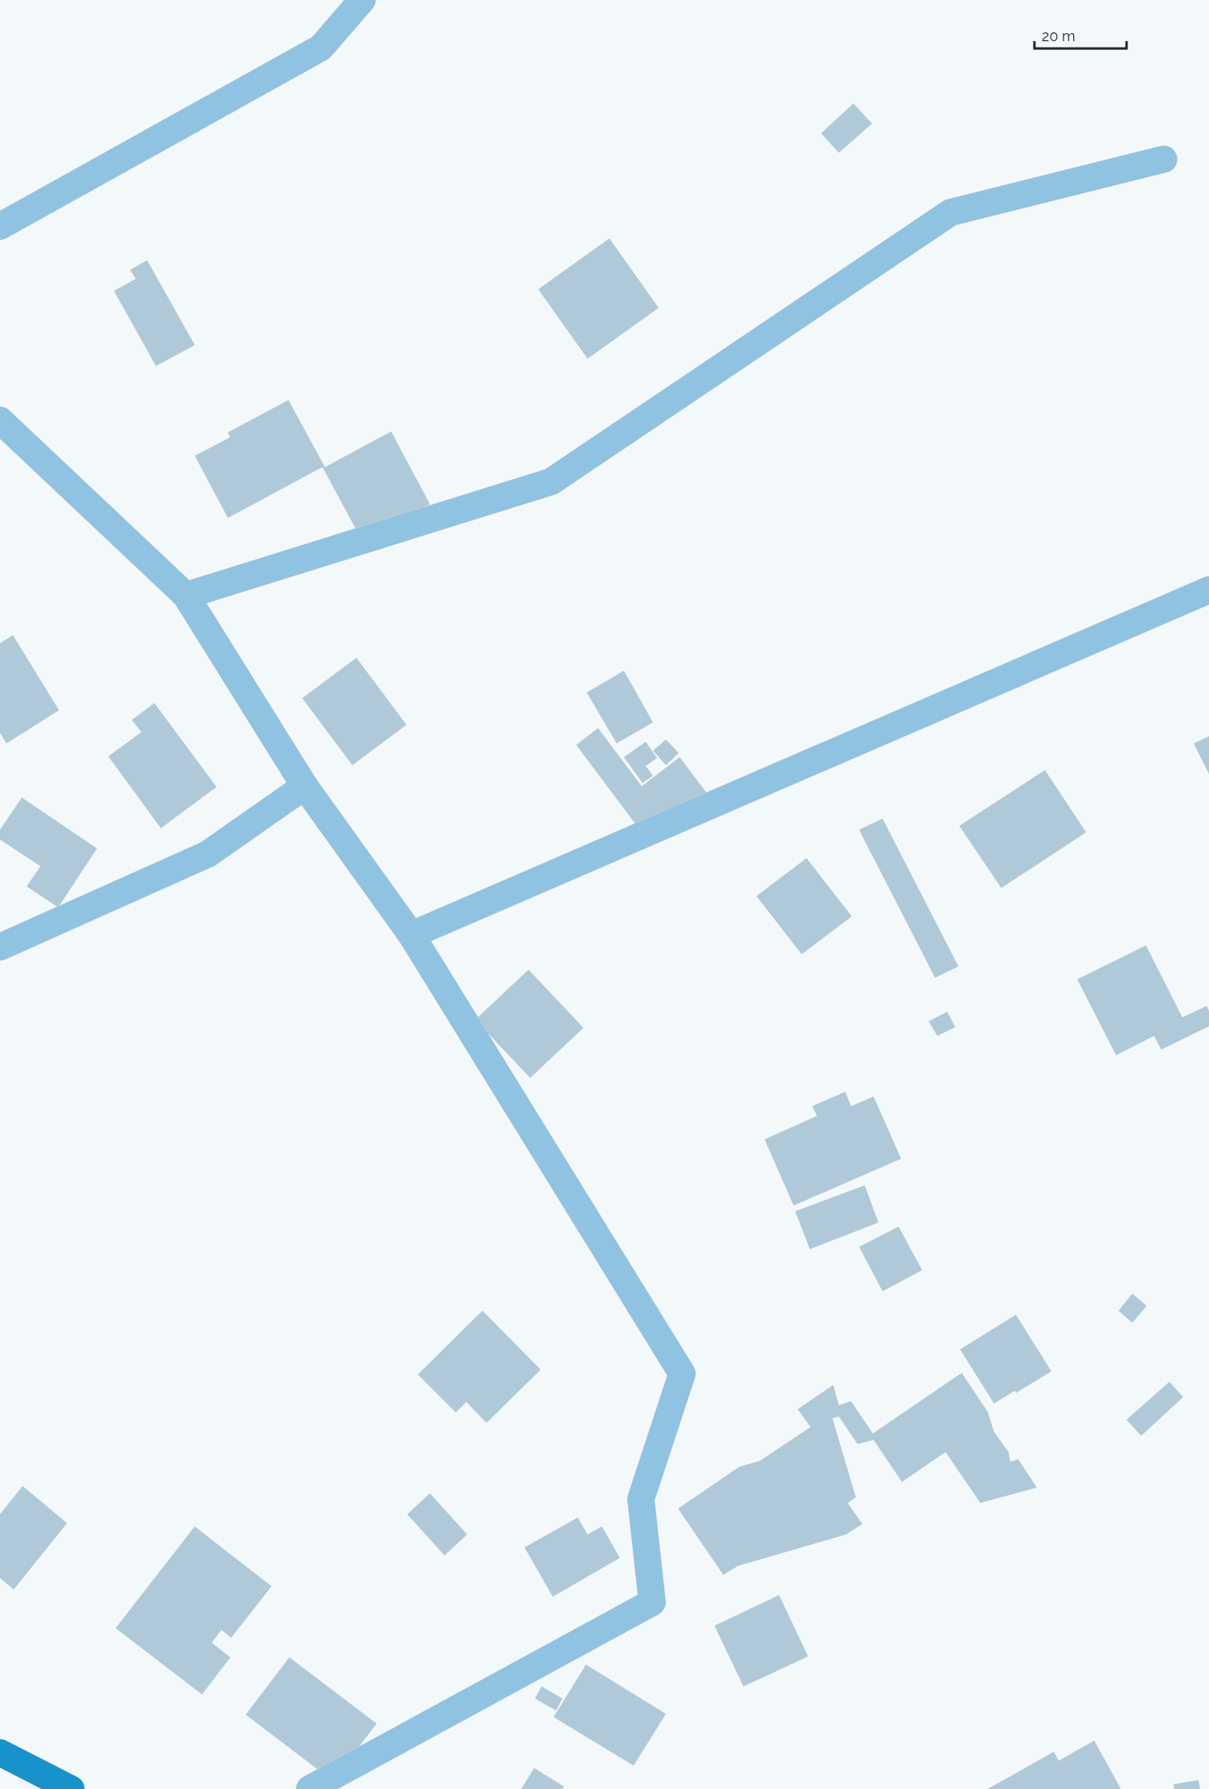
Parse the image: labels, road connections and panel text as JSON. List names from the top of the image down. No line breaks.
{"scale_bar":"20 m"}
